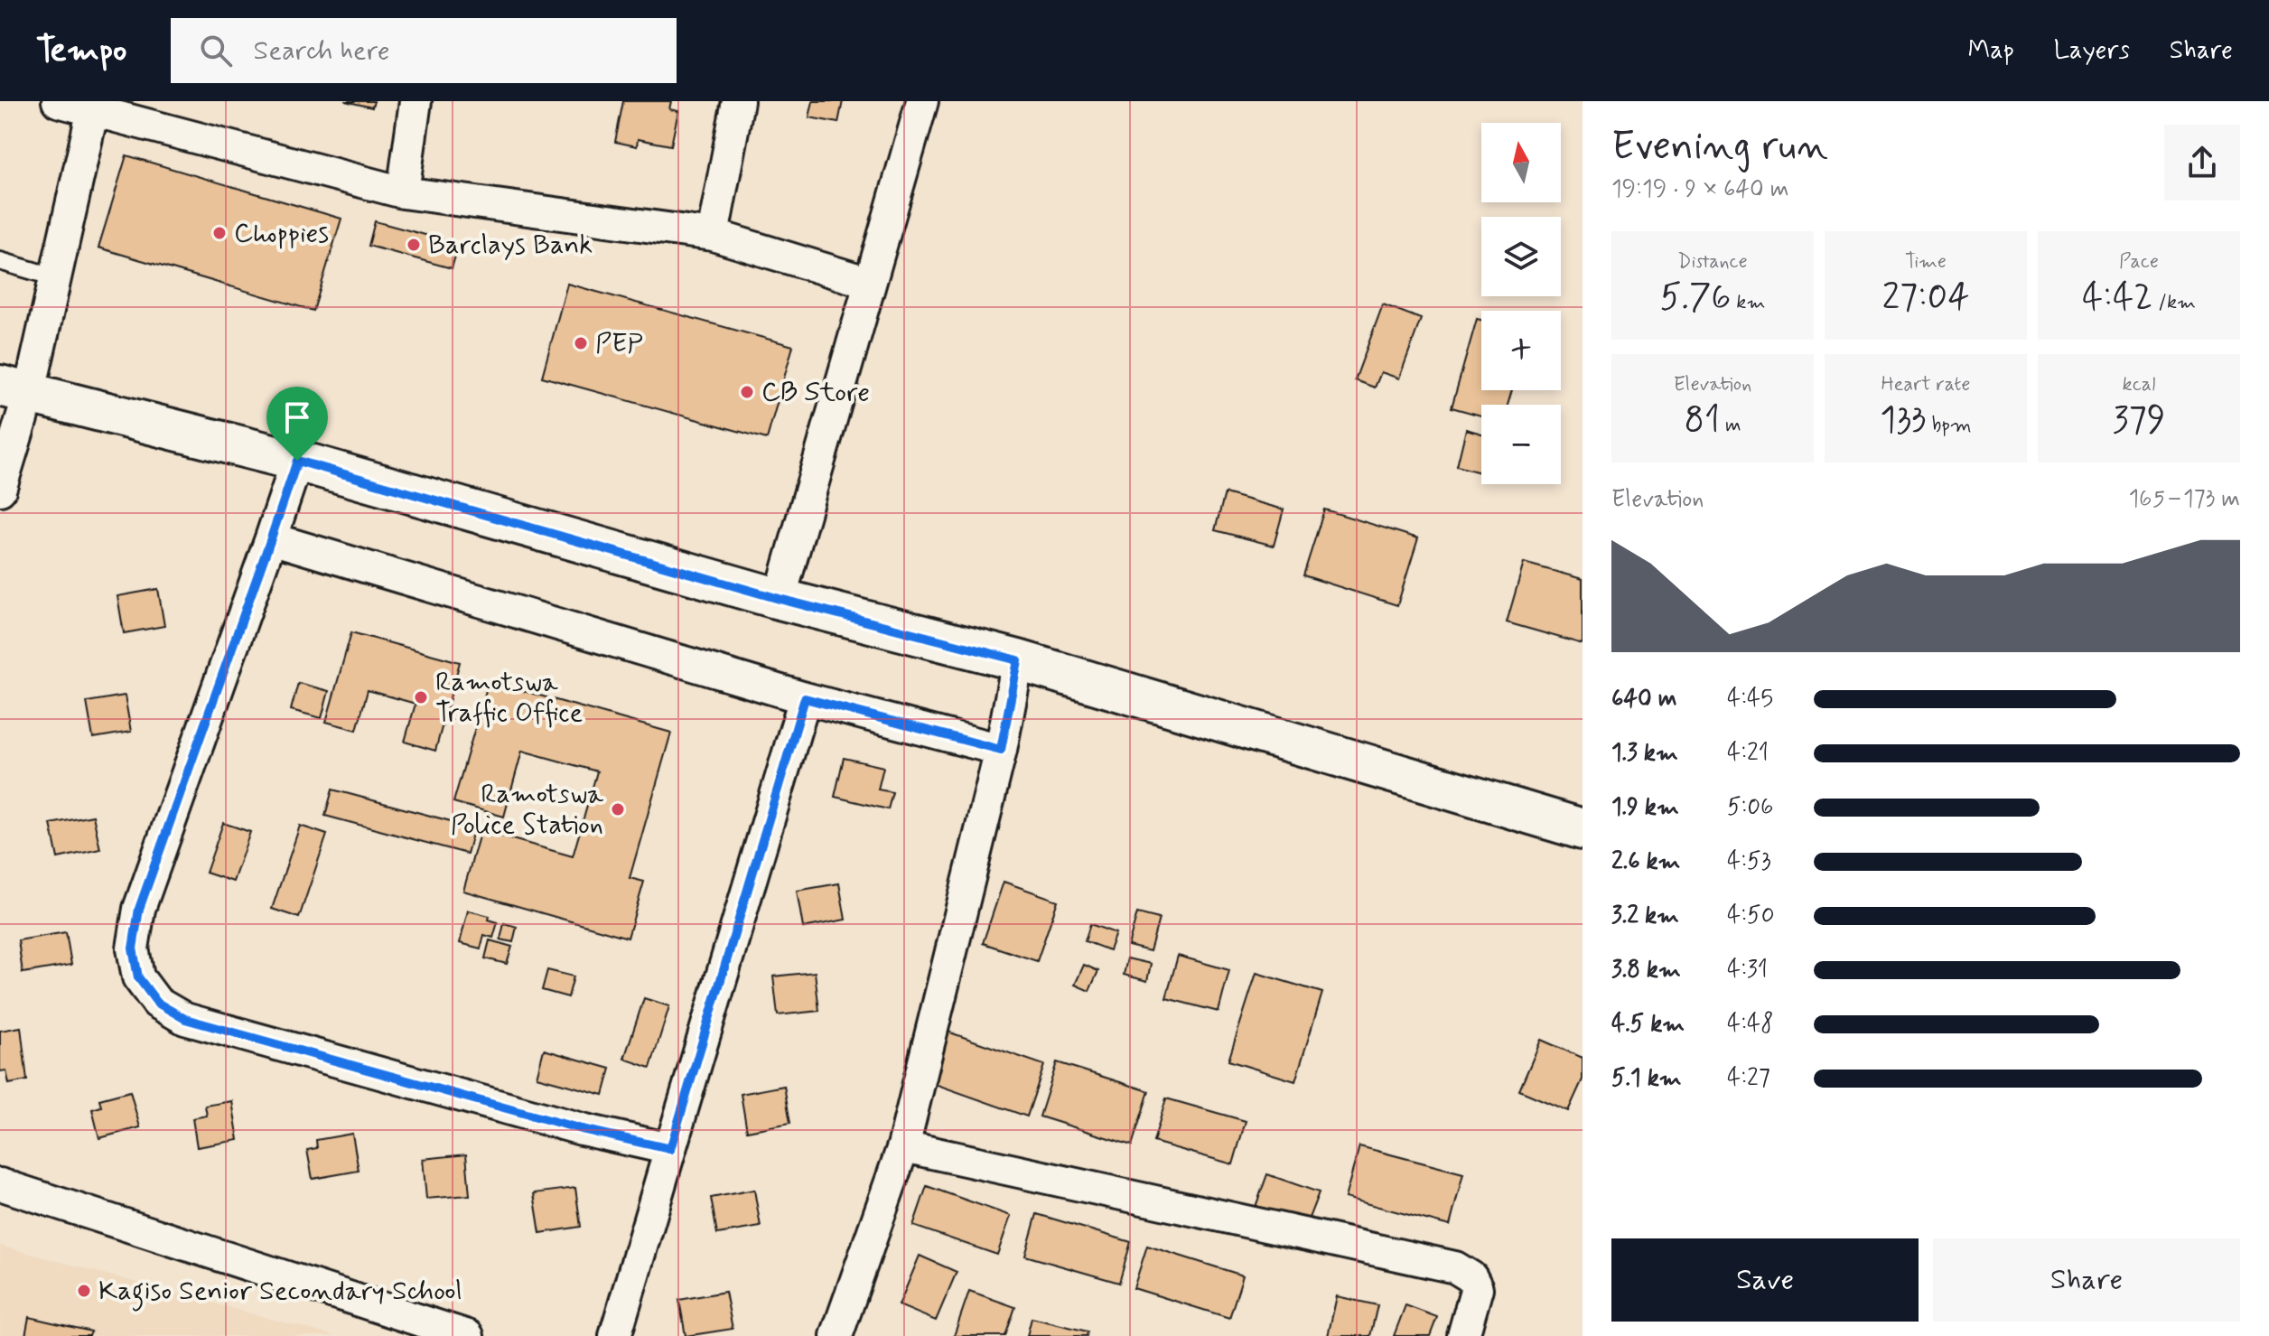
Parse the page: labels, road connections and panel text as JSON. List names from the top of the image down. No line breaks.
{"places":["Choppies","Barclays Bank","PEP","CB Store","Ramotswa Traffic Office","Ramotswa Police Station","Kagiso Senior Secondary School"],"north":"top","page":{"header":"Tempo","search":"Search here","nav":["Map","Layers","Share"],"heading":["Evening run","19:19 · 9 × 640 m"],"map_buttons":["+","−"],"stats":[["Distance","5.76 km"],["Time","27:04"],["Pace","4:42 /km"],["Elevation","81 m"],["Heart rate","133 bpm"],["kcal","379"]],"chart":["Elevation","165–173 m"],"list":[{"name":"640 m","note":"4:45"},{"name":"1.3 km","note":"4:21"},{"name":"1.9 km","note":"5:06"},{"name":"2.6 km","note":"4:53"},{"name":"3.2 km","note":"4:50"},{"name":"3.8 km","note":"4:31"},{"name":"4.5 km","note":"4:48"},{"name":"5.1 km","note":"4:27"}],"buttons":["Save","Share"]}}
